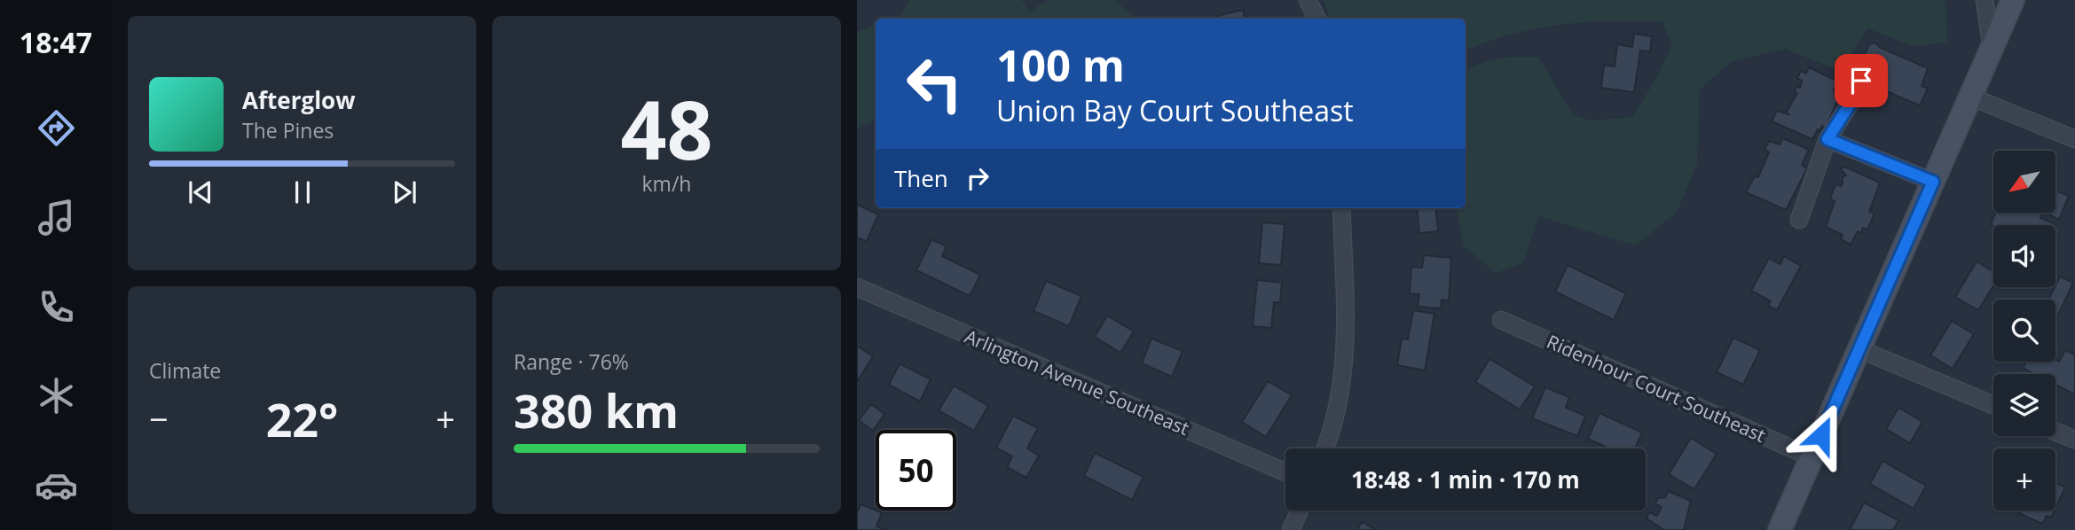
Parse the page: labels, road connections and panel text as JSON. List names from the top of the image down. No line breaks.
{"streets":{"street":["Arlington Avenue Southeast","Ridenhour Court Southeast"]},"north":"bottom left","page":{"tabs":"18:47","tile":[["48","km/h"],"Climate",["Range · 76%","380 km"]],"turn":["100 m","Union Bay Court Southeast"],"song":["Afterglow","The Pines"],"then":"Then","map_buttons":"+","heat":["−","22°","+"],"limit":"50","trip":"18:48 · 1 min · 170 m"}}
